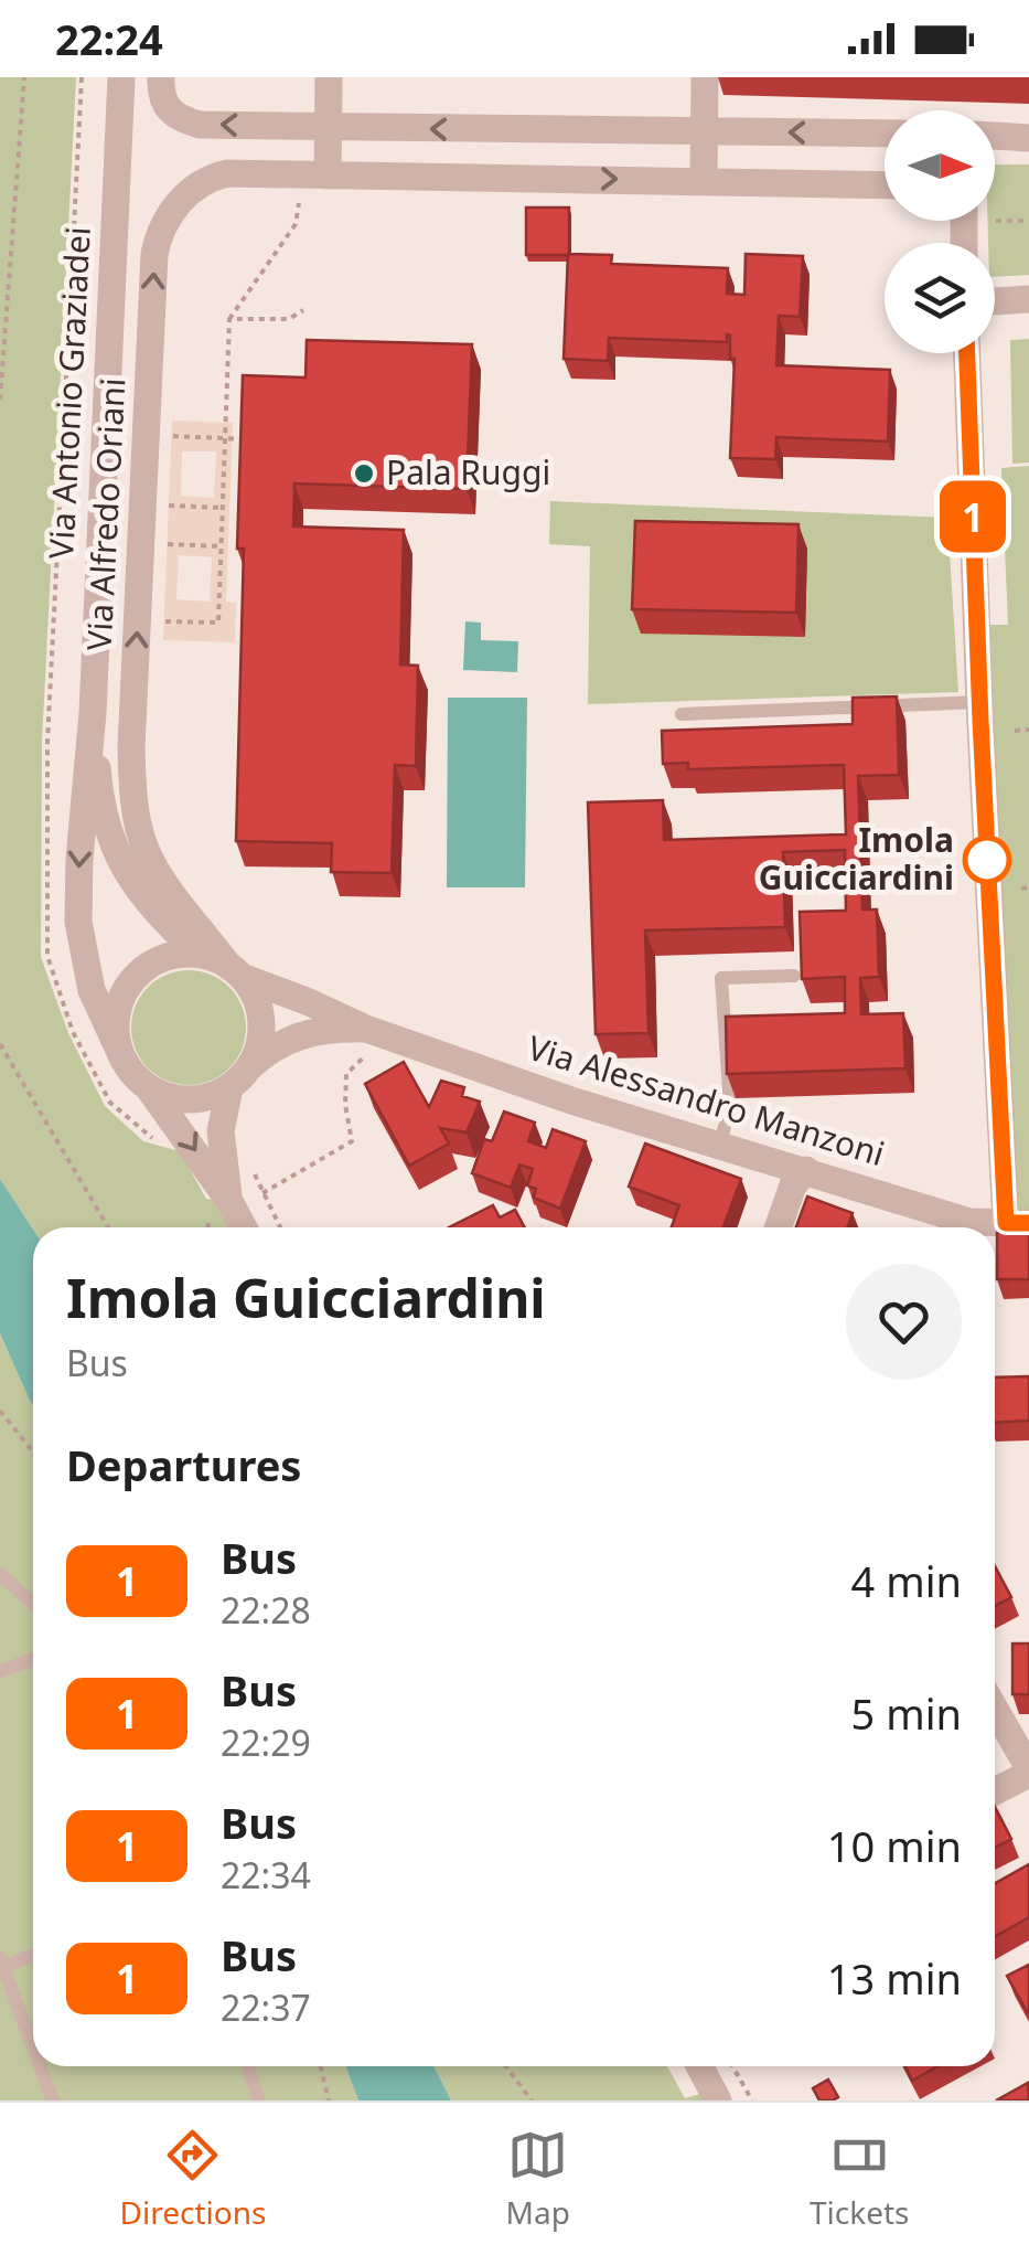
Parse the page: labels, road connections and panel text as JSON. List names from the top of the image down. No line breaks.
{"streets":{"street":["Via Antonio Graziadei","Via Alfredo Oriani","Via Alessandro Manzoni"]},"crossings":[["Via Antonio Graziadei","Via Alfredo Oriani"],["Via Antonio Graziadei","Via Alessandro Manzoni"],["Via Alfredo Oriani","Via Alessandro Manzoni"]],"places":["Pala Ruggi","Imola Guicciardini"],"lines":["bus line 1"],"north":"right","page":{"status":"22:24","on_map":"1","heading":[["Imola Guicciardini","Bus"],"Departures"],"list":[{"mark":"1","name":"Bus","note":"22:28","value":"4 min"},{"mark":"1","name":"Bus","note":"22:29","value":"5 min"},{"mark":"1","name":"Bus","note":"22:34","value":"10 min"},{"mark":"1","name":"Bus","note":"22:37","value":"13 min"}],"tabs":["Directions","Map","Tickets"]}}
